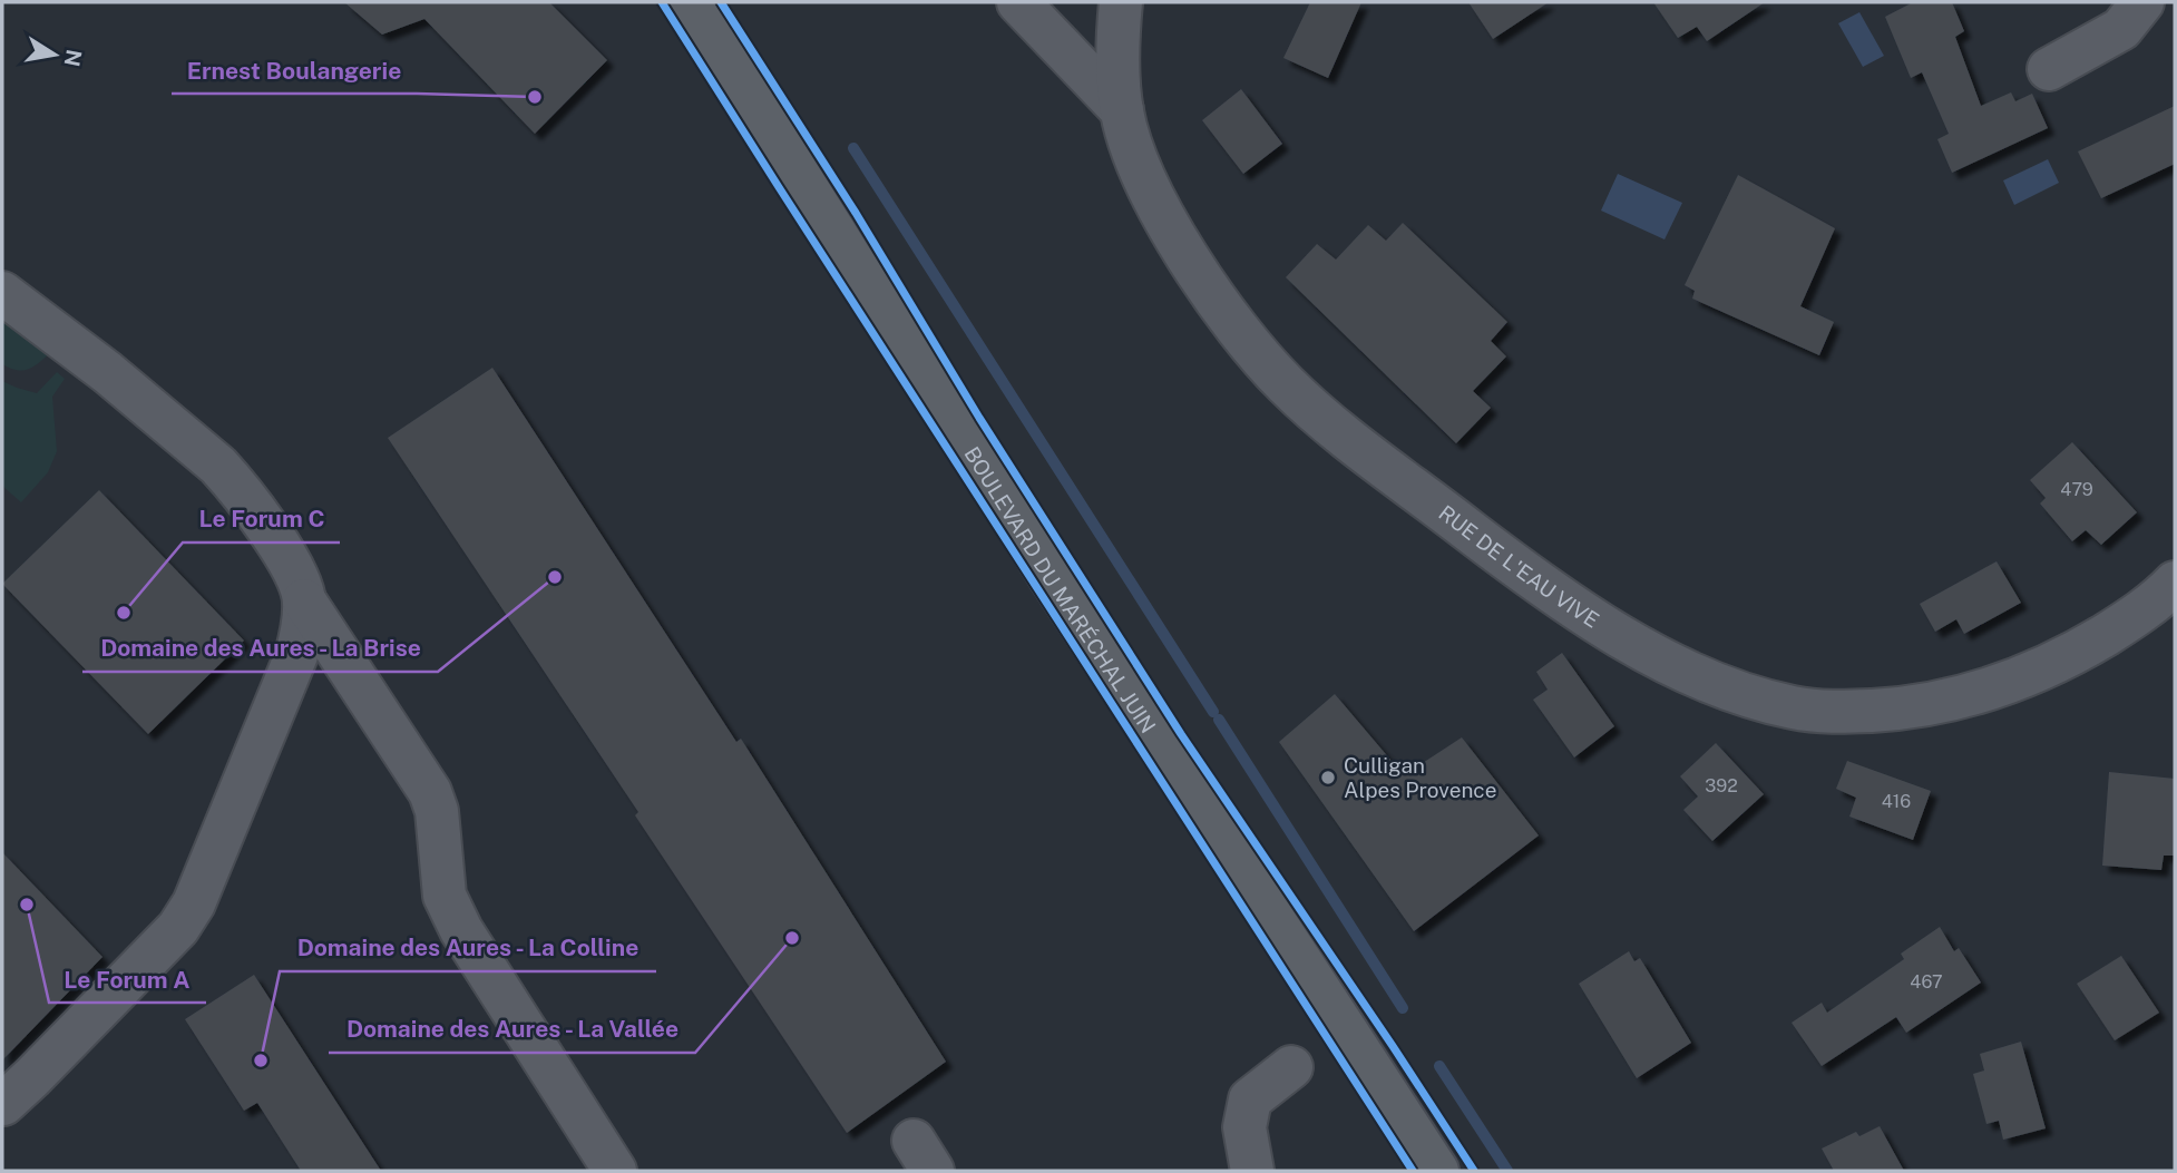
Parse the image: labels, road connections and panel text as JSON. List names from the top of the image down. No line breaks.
{"streets":{"main road":["BOULEVARD DU MARÉCHAL JUIN"],"street":["RUE DE L'EAU VIVE"]},"places":["Ernest Boulangerie","Domaine des Aures - La Brise","Le Forum C","Culligan Alpes Provence","Le Forum A","Domaine des Aures - La Vallée","Domaine des Aures - La Colline"],"house_numbers":["479","392","416","467"],"north":"right"}
